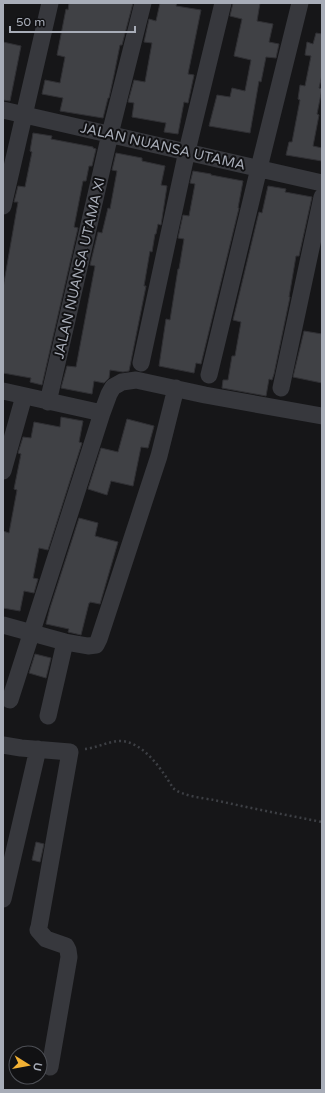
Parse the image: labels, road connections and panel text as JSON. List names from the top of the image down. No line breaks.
{"streets":{"street":["JALAN NUANSA UTAMA","JALAN NUANSA UTAMA XI"]},"crossings":[["JALAN NUANSA UTAMA","JALAN NUANSA UTAMA XI"]],"scale_bar":"50 m","north":"right"}
